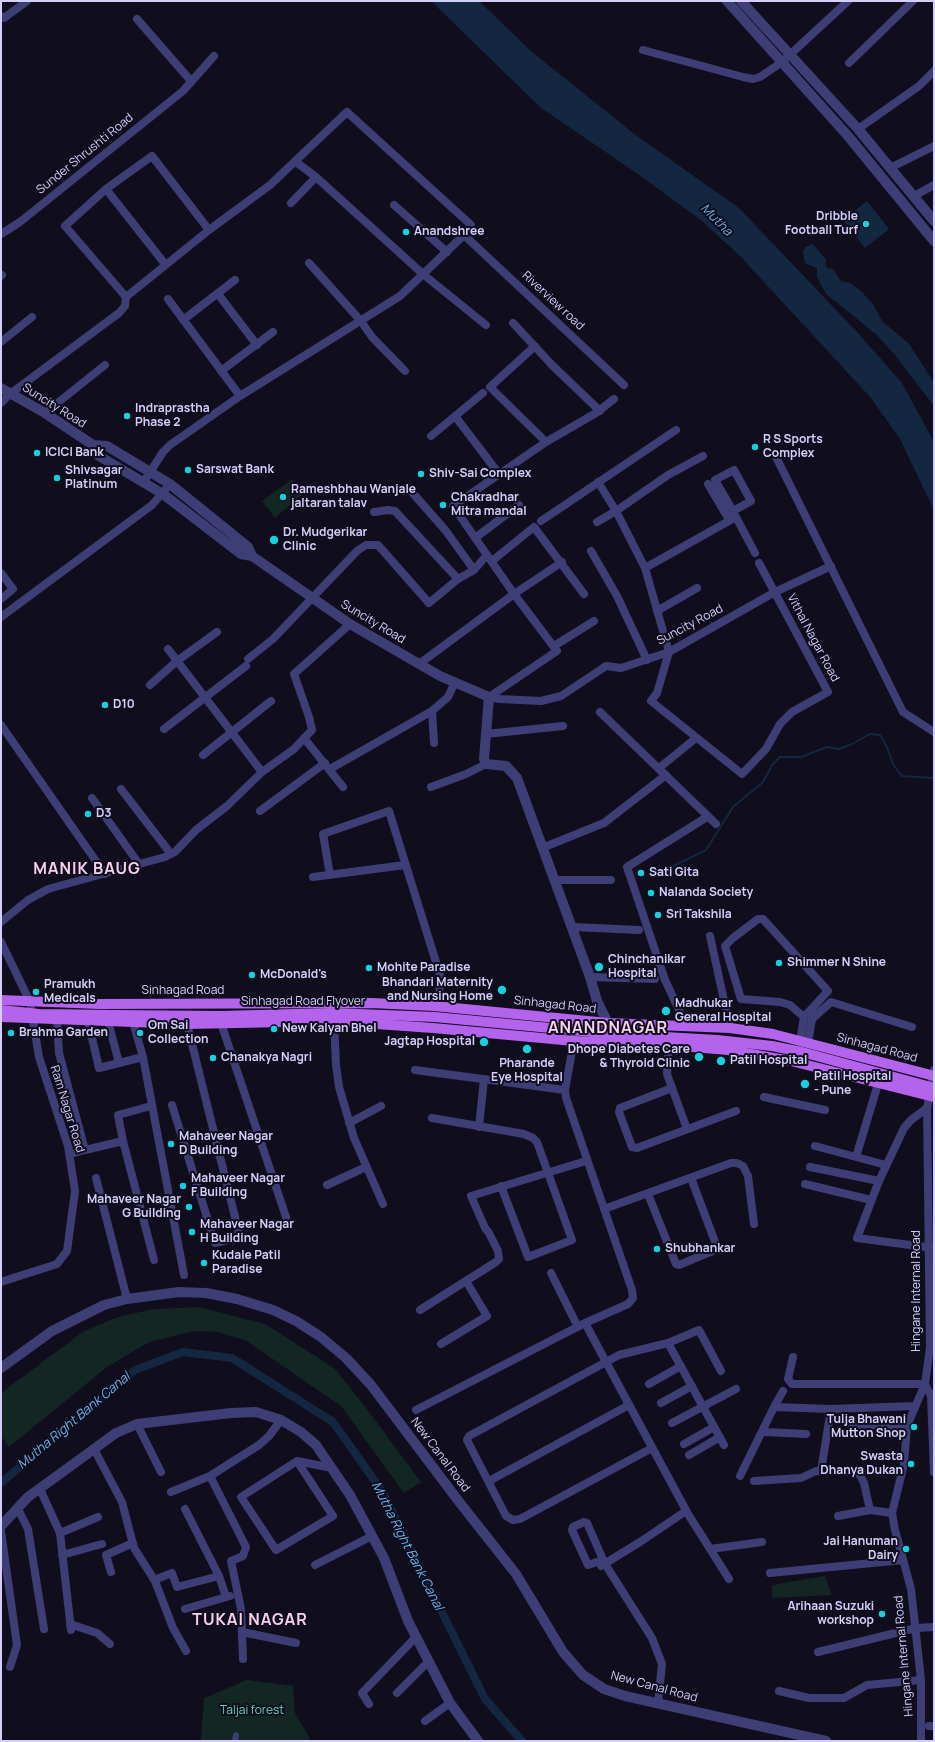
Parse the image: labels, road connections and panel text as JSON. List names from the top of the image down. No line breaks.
{"streets":{"main road":["Sinhagad Road","Sinhagad Road Flyover"],"street":["Sunder Shrushti Road","Riverview road","Suncity Road","Vithal Nagar Road","Ram Nagar Road","Hingane Internal Road","New Canal Road"]},"crossings":[["Suncity Road","Vithal Nagar Road"],["Sinhagad Road","Sinhagad Road Flyover"],["Sinhagad Road","Ram Nagar Road"],["Sinhagad Road","Hingane Internal Road"],["Sinhagad Road Flyover","Hingane Internal Road"]],"districts":["MANIK BAUG","ANANDNAGAR","TUKAI NAGAR"],"water":["Mutha","Mutha Right Bank Canal"],"parks":["Taljai forest"],"places":["Dribble Football Turf","Anandshree","Indraprastha Phase 2","R S Sports Complex","ICICI Bank","Sarswat Bank","Shiv-Sai Complex","Shivsagar Platinum","Rameshbhau Wanjale jaltaran talav","Chakradhar Mitra mandal","Dr. Mudgerikar Clinic","D10","D3","Sati Gita","Nalanda Society","Sri Takshila","Shimmer N Shine","Chinchanikar Hospital","Mohite Paradise","McDonald's","Bhandari Maternity and Nursing Home","Pramukh Medicals","Madhukar General Hospital","New Kalyan Bhel","Brahma Garden","Om Sai Collection","Jagtap Hospital","Pharande Eye Hospital","Dhope Diabetes Care & Thyroid Clinic","Chanakya Nagri","Patil Hospital","Patil Hospital - Pune","Mahaveer Nagar D Building","Mahaveer Nagar F Building","Mahaveer Nagar G Building","Mahaveer Nagar H Building","Shubhankar","Kudale Patil Paradise","Tulja Bhawani Mutton Shop","Swasta Dhanya Dukan","Jai Hanuman Dairy","Arihaan Suzuki workshop"]}
